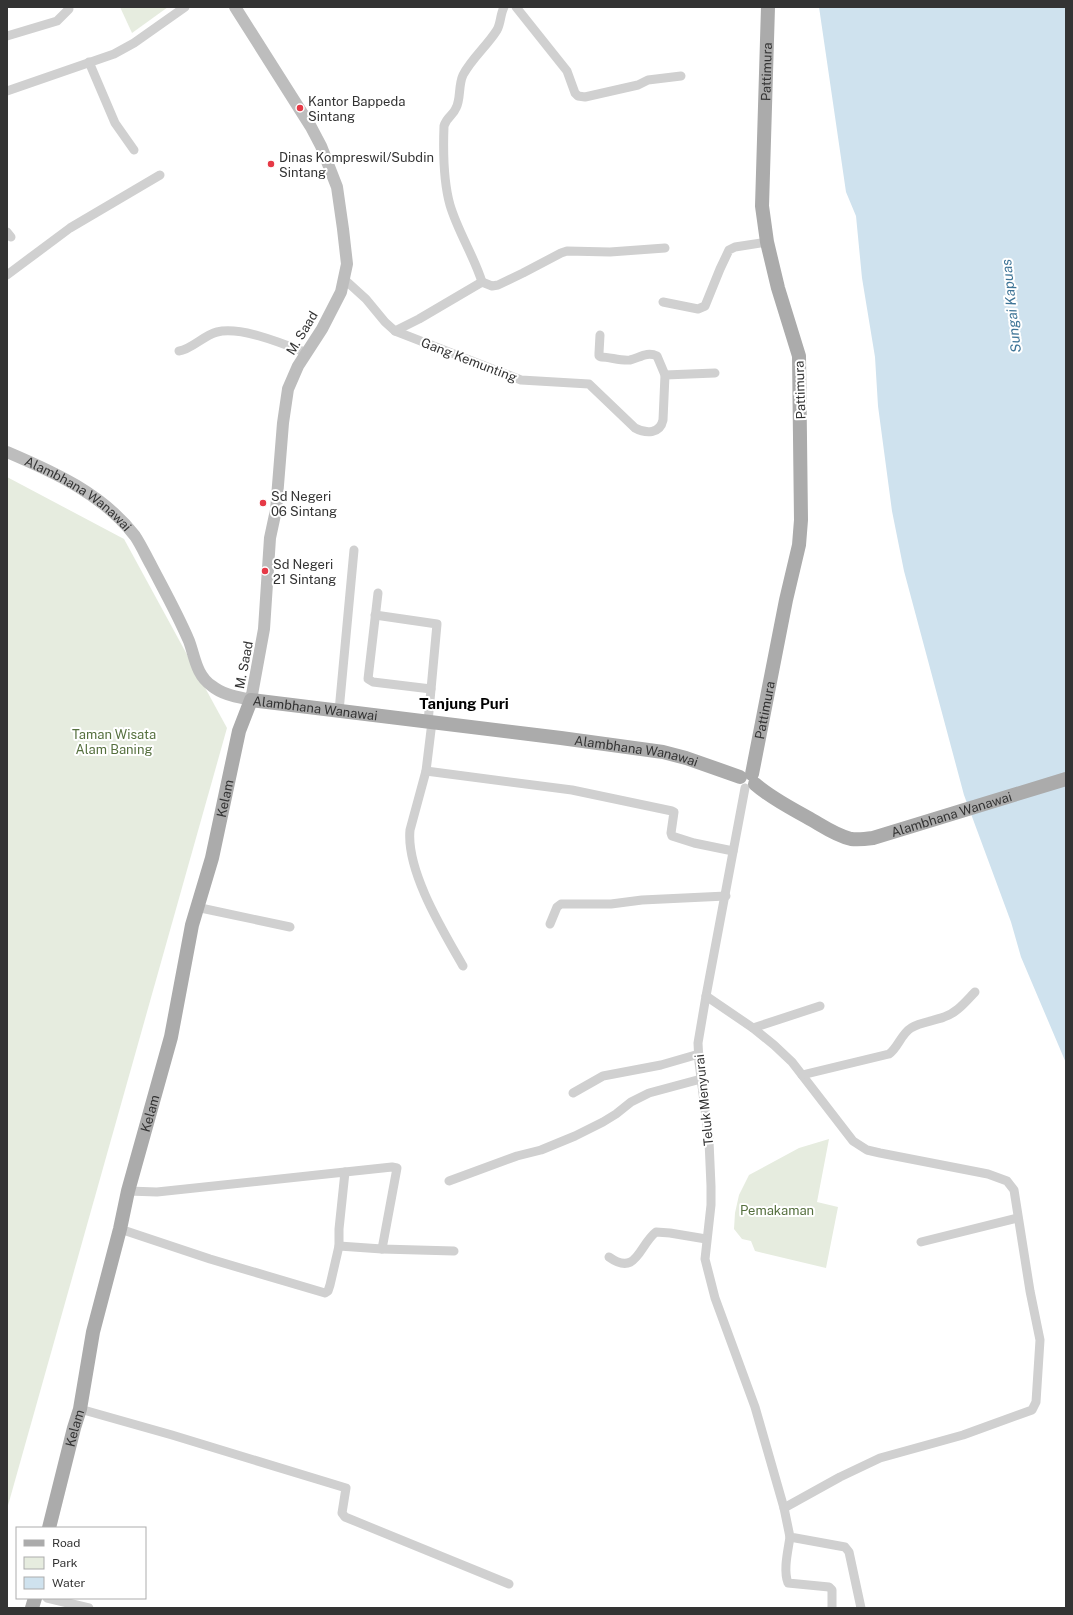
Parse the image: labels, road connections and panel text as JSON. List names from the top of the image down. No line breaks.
{"streets":{"main road":["Pattimura","Alambhana Wanawai","Kelam"],"street":["M. Saad","Gang Kemunting","Teluk Menyurai"]},"crossings":[["Pattimura","Alambhana Wanawai"],["Pattimura","Teluk Menyurai"],["M. Saad","Gang Kemunting"],["M. Saad","Alambhana Wanawai"],["M. Saad","Kelam"],["Alambhana Wanawai","Kelam"],["Alambhana Wanawai","Teluk Menyurai"]],"districts":["Tanjung Puri"],"water":["Sungai Kapuas"],"parks":["Taman Wisata Alam Baning","Pemakaman"],"places":["Kantor Bappeda Sintang","Dinas Kompreswil/Subdin Sintang","Sd Negeri 06 Sintang","Sd Negeri 21 Sintang"],"legend":["Road","Park","Water"]}
